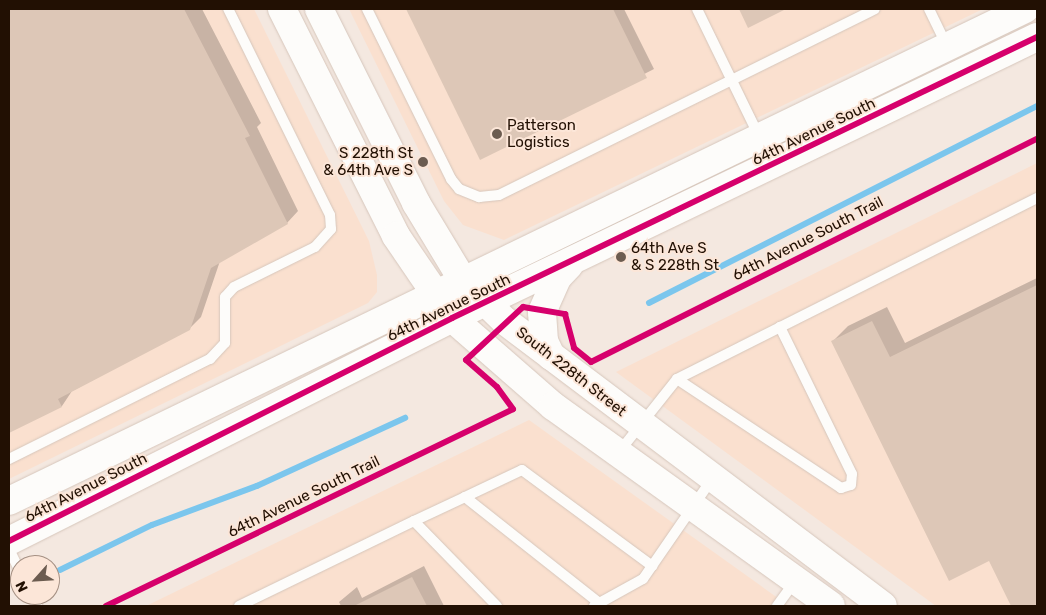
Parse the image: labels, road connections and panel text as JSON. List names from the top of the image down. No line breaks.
{"streets":{"street":["64th Avenue South","South 228th Street"],"cycle path":["64th Avenue South Trail"]},"crossings":[["64th Avenue South","South 228th Street"]],"places":["Patterson Logistics","S 228th St & 64th Ave S","64th Ave S & S 228th St"],"north":"bottom left"}
